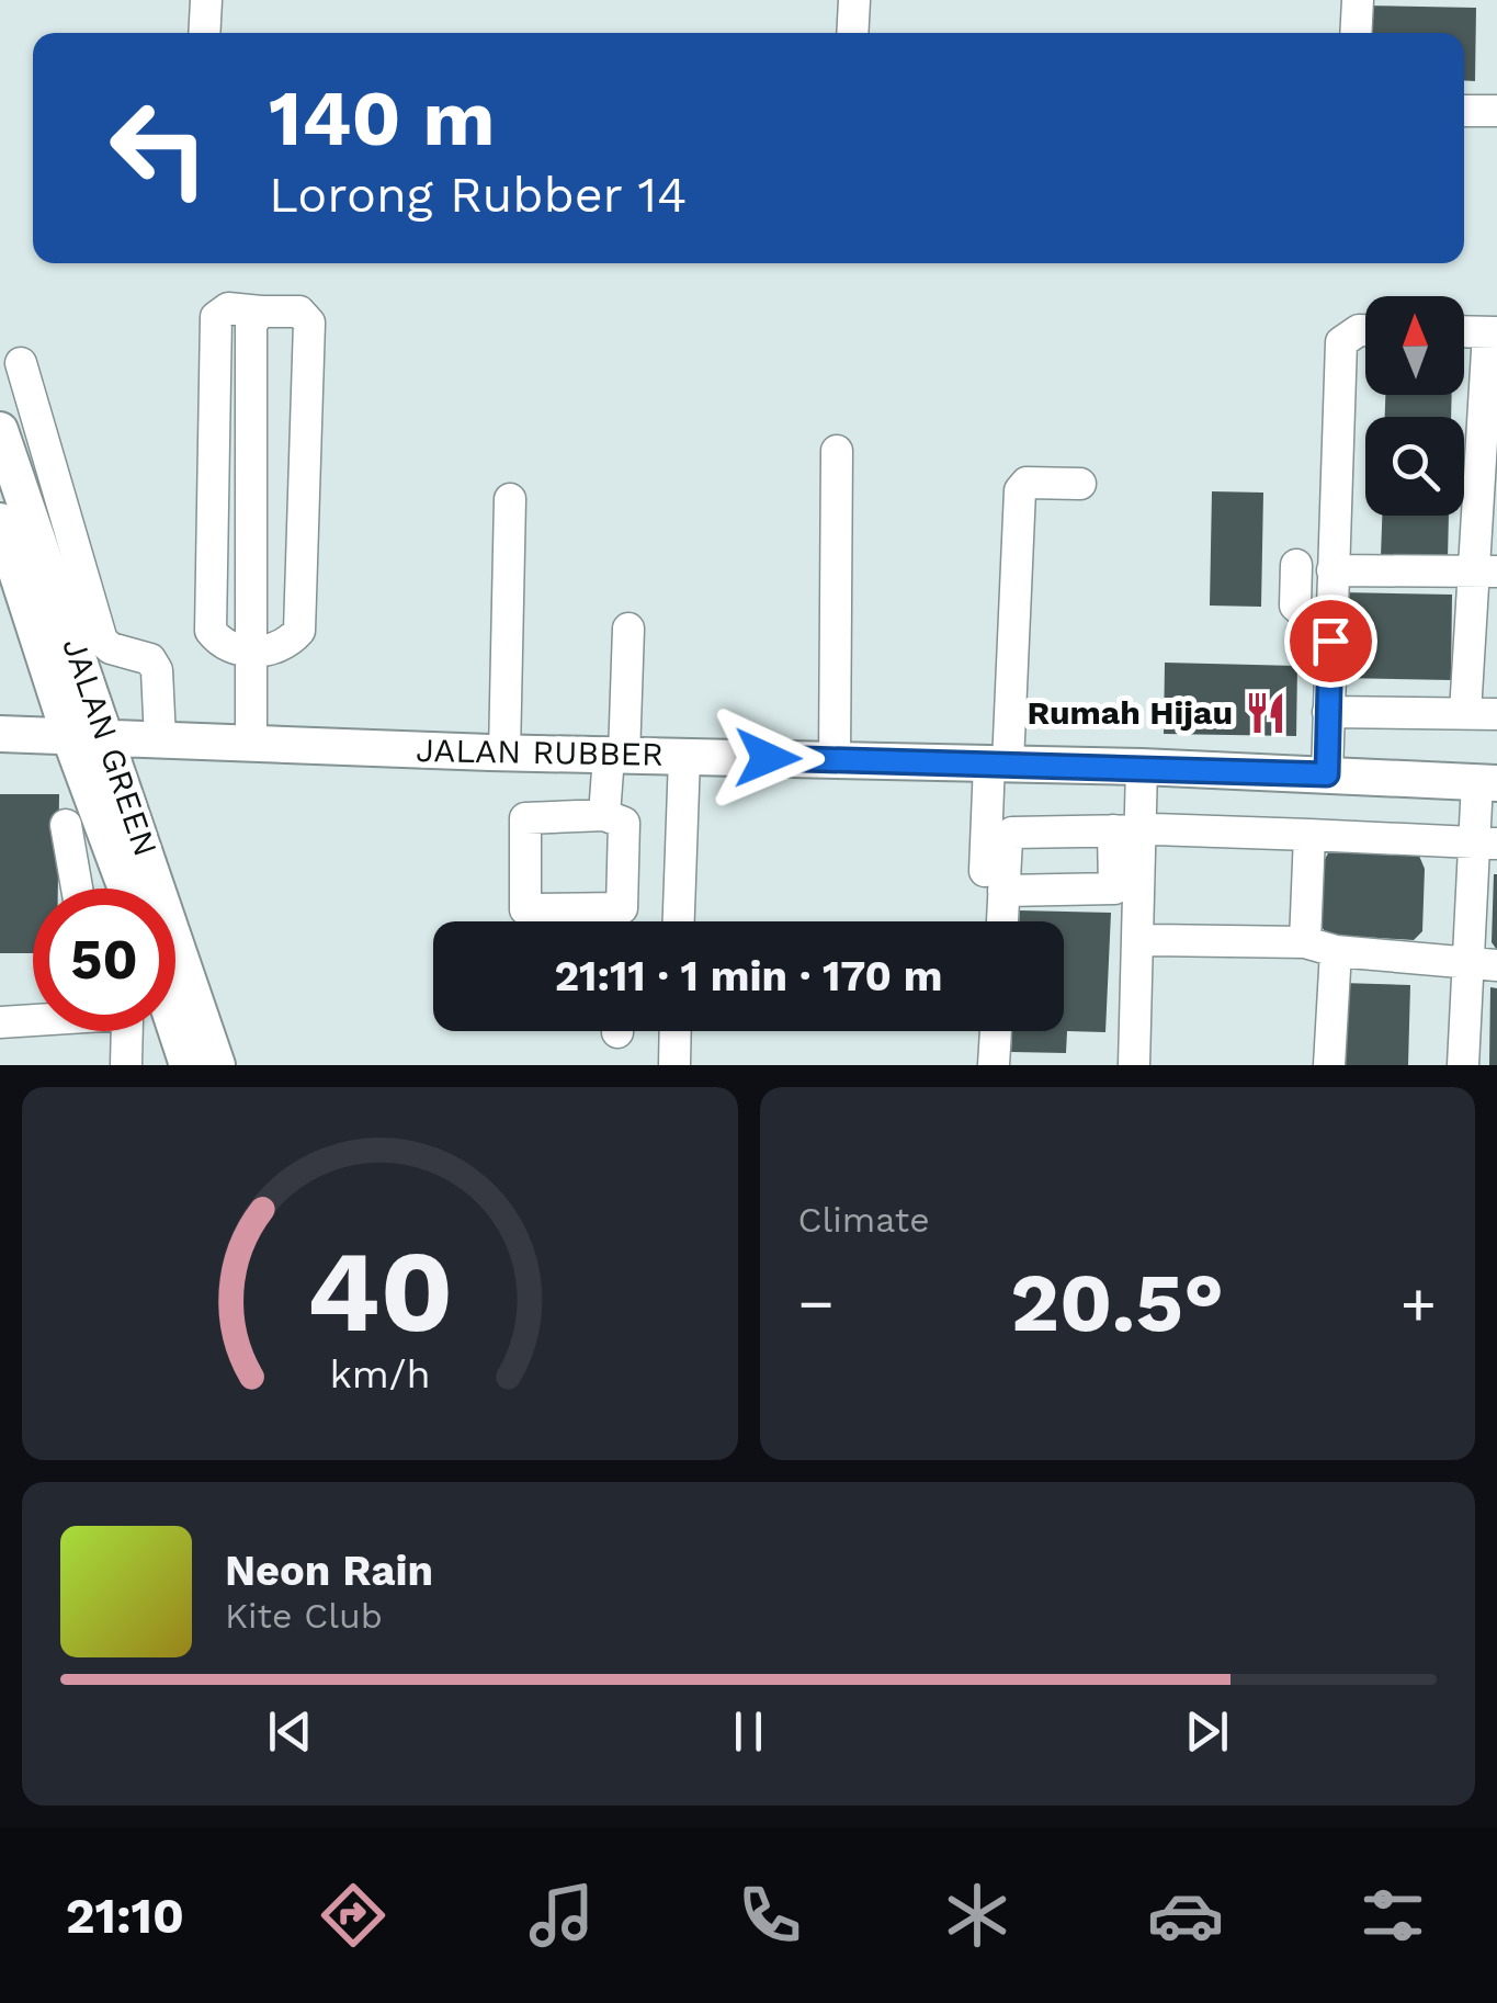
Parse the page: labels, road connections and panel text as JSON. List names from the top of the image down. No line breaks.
{"streets":{"main road":["JALAN GREEN","JALAN RUBBER"]},"crossings":[["JALAN GREEN","JALAN RUBBER"]],"places":{"restaurant":["Rumah Hijau"]},"north":"top","page":{"turn":["140 m","Lorong Rubber 14"],"limit":"50","trip":"21:11 · 1 min · 170 m","tile":"Climate","heat":["−","20.5°","+"],"song":["Neon Rain","Kite Club"],"tabs":"21:10","gauge":["40","km/h"]}}
